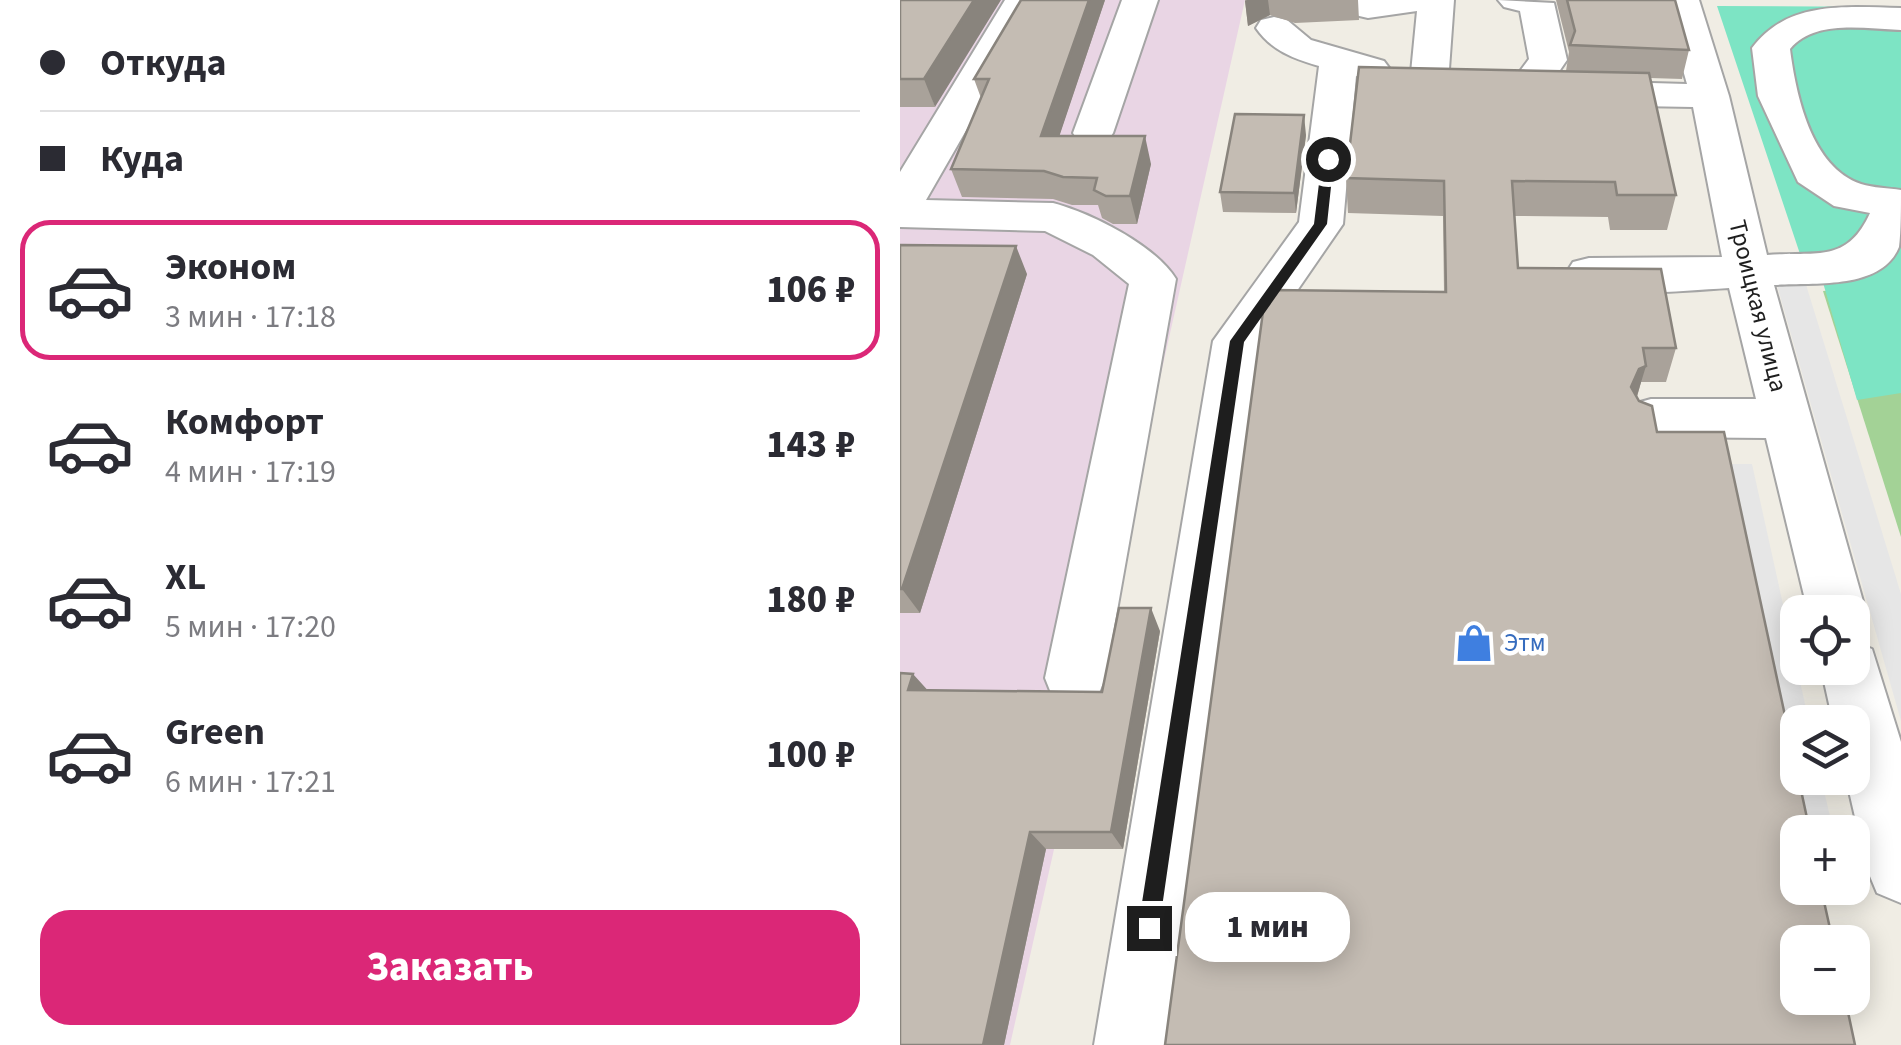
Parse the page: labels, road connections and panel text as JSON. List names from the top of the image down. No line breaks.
{"streets":{"street":["Троицкая улица"]},"places":{"shop":["Этм"]},"page":{"banner":["Откуда","Куда"],"list":[{"name":"Эконом","note":"3 мин · 17:18","value":"106 ₽"},{"name":"Комфорт","note":"4 мин · 17:19","value":"143 ₽"},{"name":"XL","note":"5 мин · 17:20","value":"180 ₽"},{"name":"Green","note":"6 мин · 17:21","value":"100 ₽"}],"map_buttons":["+","−"],"buttons":"Заказать","bubble":"1 мин"}}
